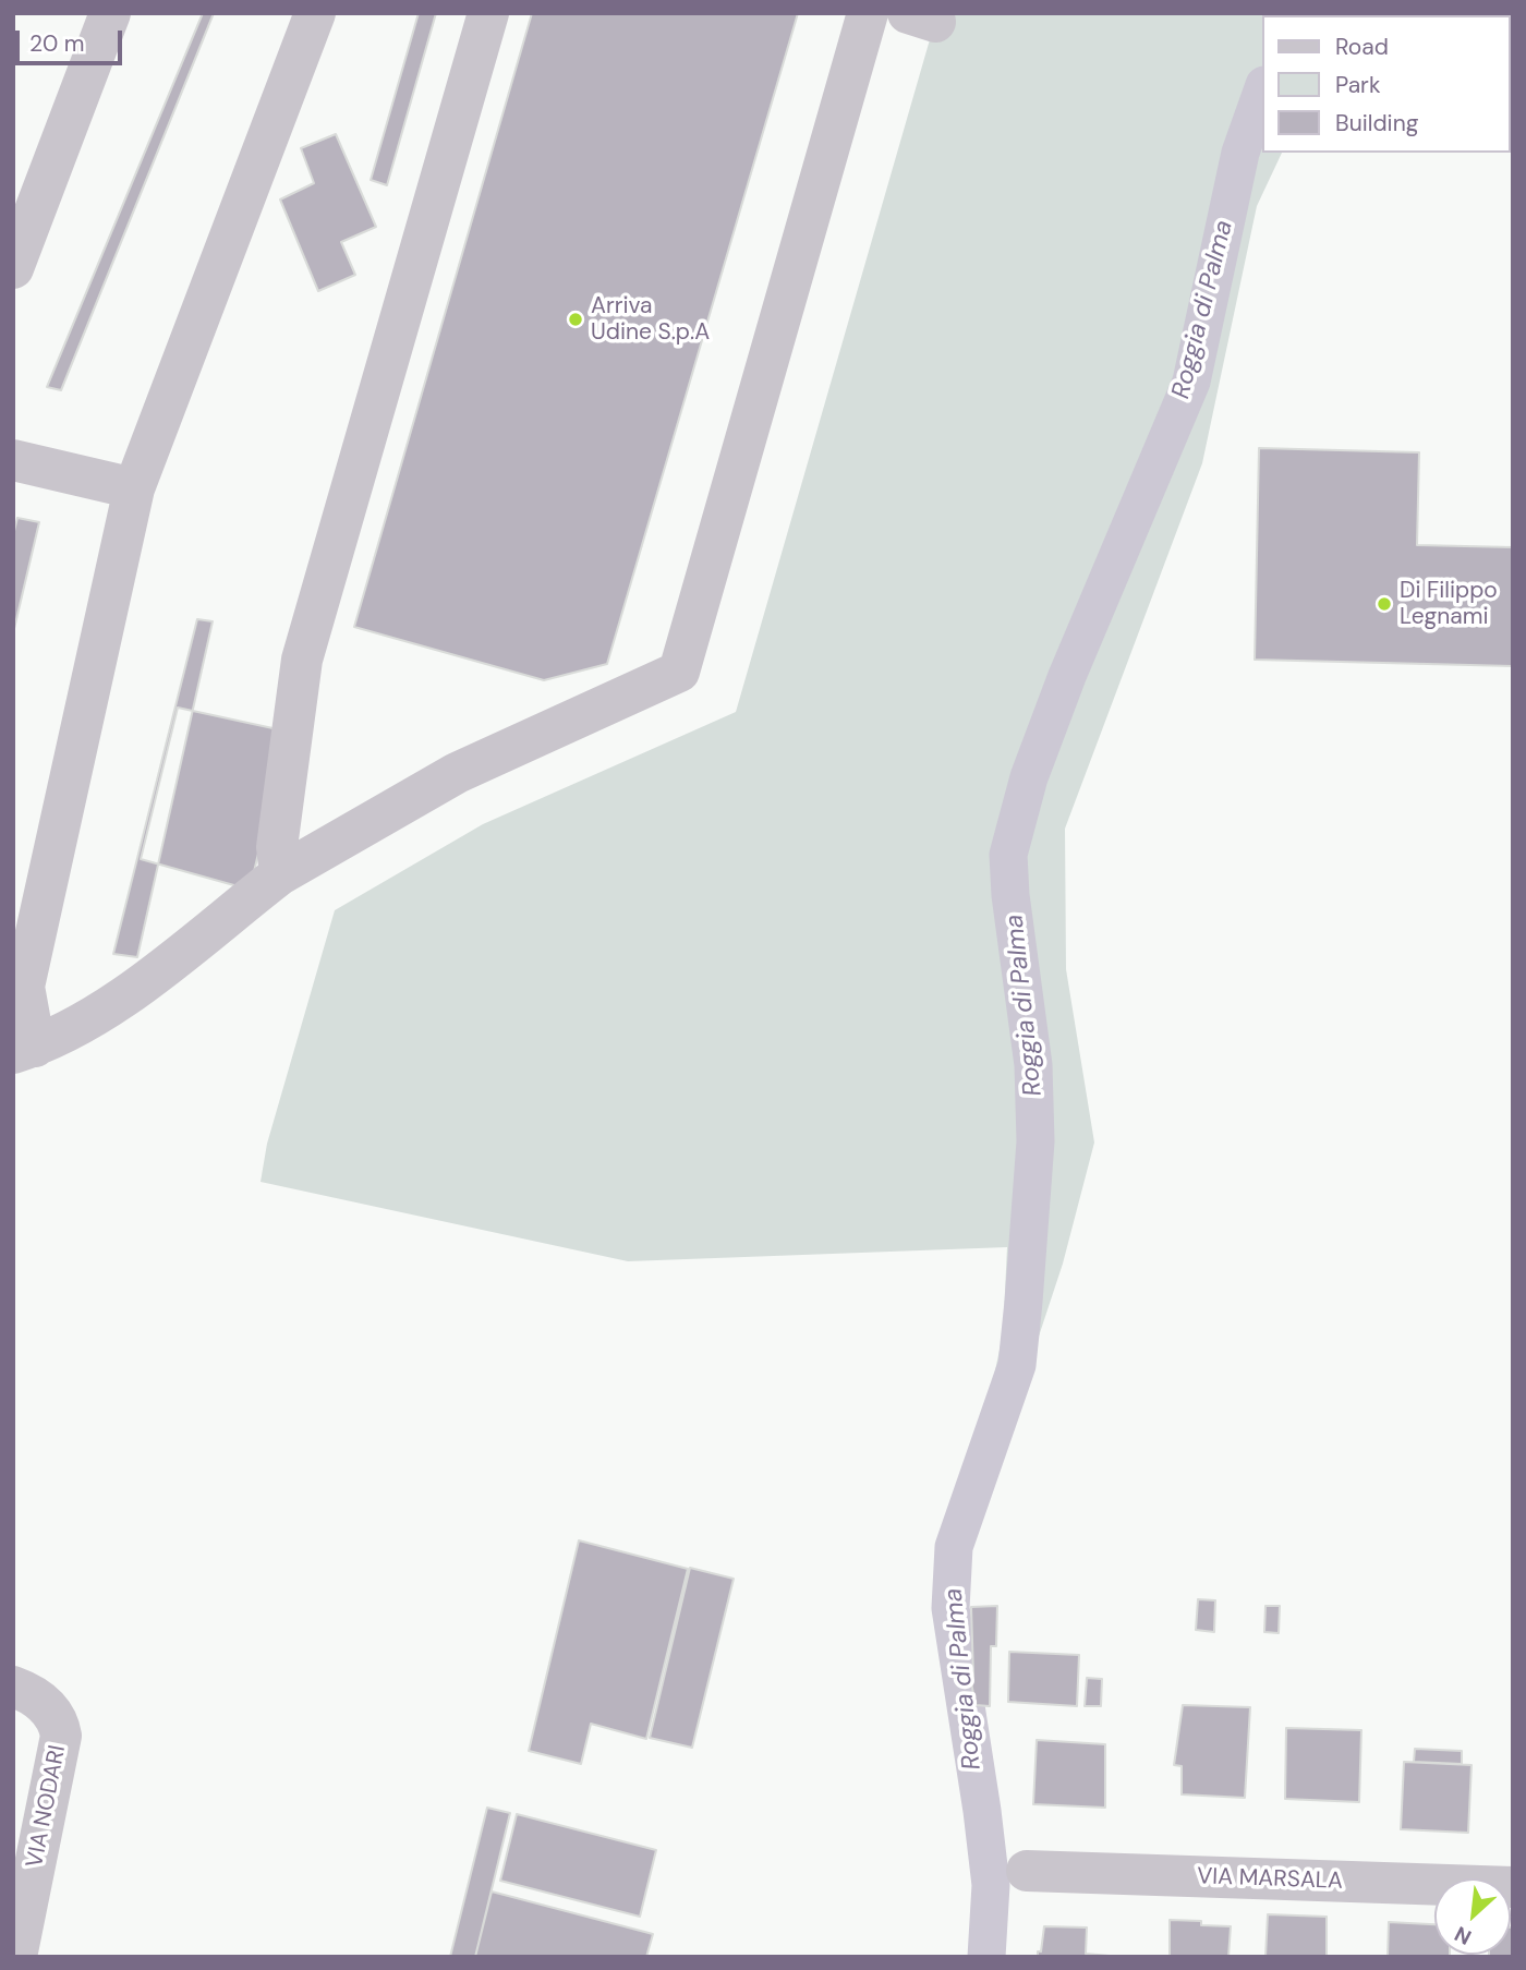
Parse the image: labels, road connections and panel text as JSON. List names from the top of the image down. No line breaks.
{"streets":{"street":["VIA NODARI","VIA MARSALA"]},"water":["Roggia di Palma"],"places":["Arriva Udine S.p.A","Di Filippo Legnami"],"legend":["Road","Park","Building"],"scale_bar":"20 m","north":"bottom left"}
